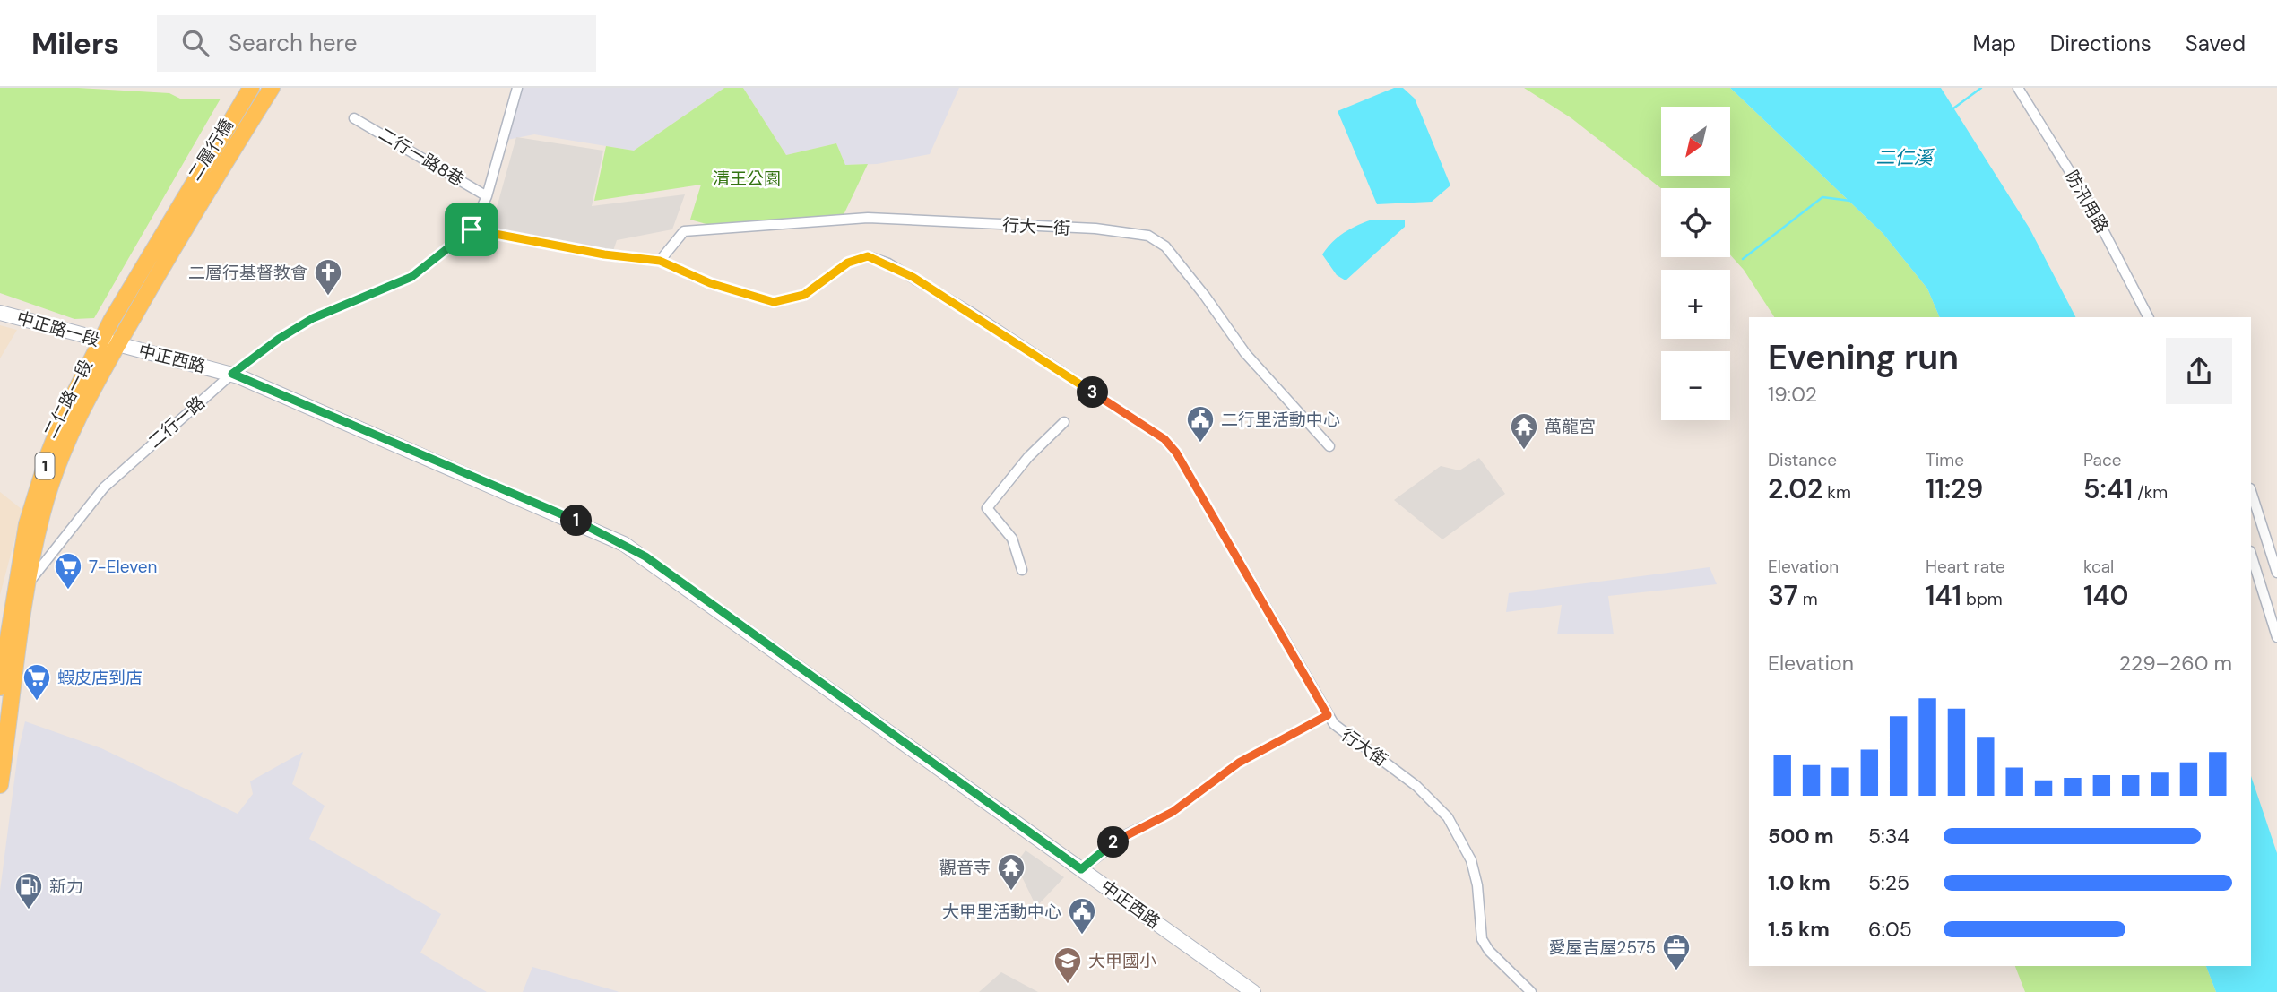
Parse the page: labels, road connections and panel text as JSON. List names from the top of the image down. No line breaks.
{"streets":{"main road":["二層行橋","二仁路一段","1"],"street":["二行一路8巷","防汛用路","行大一街","中正路一段","中正西路","二行一路","行大街"]},"crossings":[["二層行橋","二仁路一段"],["二行一路8巷","二行一路"],["行大一街","行大街"],["中正路一段","中正西路"],["中正路一段","二仁路一段"],["中正西路","二仁路一段"],["中正西路","二行一路"],["二仁路一段","二行一路"],["二行一路","行大街"]],"water":["二仁溪"],"parks":["清王公園"],"places":{"church":["二層行基督教會"],"public building":["二行里活動中心","大甲里活動中心"],"temple":["萬龍宮","觀音寺"],"supermarket":["7-Eleven","蝦皮店到店"],"fuel station":["新力"],"office":["愛屋吉屋2575"],"school or university":["大甲國小"]},"north":"bottom left","page":{"header":"Milers","search":"Search here","nav":["Map","Directions","Saved"],"map_buttons":["+","−"],"heading":["Evening run","19:02"],"pins":["3","1","2"],"stats":[["Distance","2.02 km"],["Time","11:29"],["Pace","5:41 /km"],["Elevation","37 m"],["Heart rate","141 bpm"],["kcal","140"]],"chart":["Elevation","229–260 m"],"list":[{"name":"500 m","note":"5:34"},{"name":"1.0 km","note":"5:25"},{"name":"1.5 km","note":"6:05"}]}}
